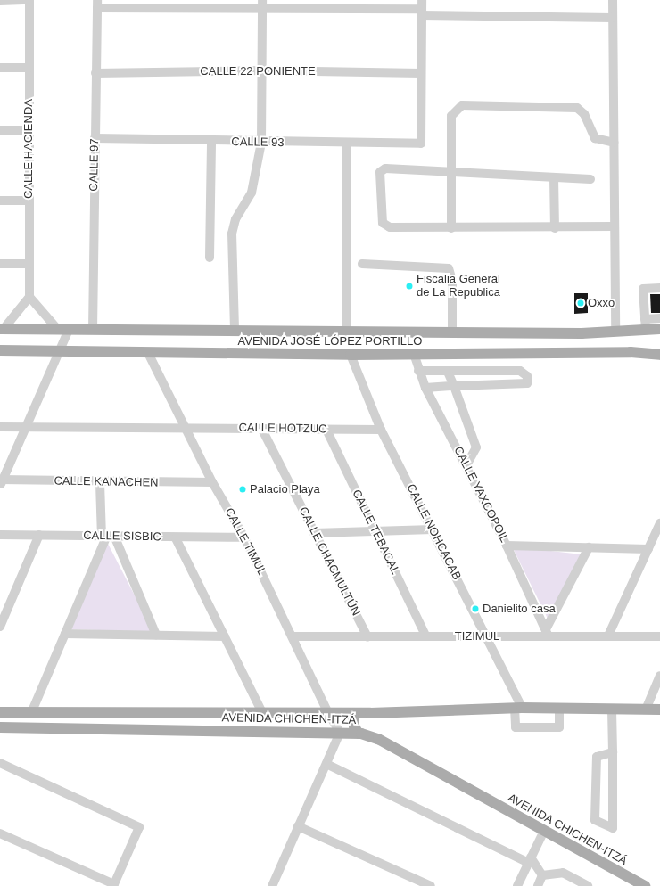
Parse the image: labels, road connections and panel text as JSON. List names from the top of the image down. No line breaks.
{"streets":{"main road":["AVENIDA JOSÉ LÓPEZ PORTILLO","AVENIDA CHICHEN-ITZÁ"],"street":["CALLE 22 PONIENTE","CALLE 93","CALLE HACIENDA","CALLE 97","CALLE HOTZUC","CALLE KANACHEN","CALLE YAXCOPOIL","CALLE TEBACAL","CALLE NOHCACAB","CALLE SISBIC","CALLE TIMUL","CALLE CHACMULTÚN","TIZIMUL"]},"crossings":[["CALLE 22 PONIENTE","CALLE 93"],["CALLE 22 PONIENTE","CALLE 97"],["CALLE 93","CALLE 97"],["CALLE 97","AVENIDA JOSÉ LÓPEZ PORTILLO"],["AVENIDA JOSÉ LÓPEZ PORTILLO","CALLE YAXCOPOIL"],["AVENIDA JOSÉ LÓPEZ PORTILLO","CALLE NOHCACAB"],["AVENIDA JOSÉ LÓPEZ PORTILLO","CALLE TIMUL"],["CALLE HOTZUC","CALLE TEBACAL"],["CALLE HOTZUC","CALLE NOHCACAB"],["CALLE HOTZUC","CALLE TIMUL"],["CALLE HOTZUC","CALLE CHACMULTÚN"],["CALLE KANACHEN","CALLE TIMUL"],["CALLE YAXCOPOIL","TIZIMUL"],["CALLE TEBACAL","TIZIMUL"],["CALLE NOHCACAB","TIZIMUL"],["CALLE NOHCACAB","AVENIDA CHICHEN-ITZÁ"],["CALLE SISBIC","CALLE TIMUL"],["CALLE TIMUL","TIZIMUL"],["CALLE TIMUL","AVENIDA CHICHEN-ITZÁ"],["CALLE CHACMULTÚN","TIZIMUL"]],"places":["Fiscalia General de La Republica","Oxxo","Palacio Playa","Danielito casa"]}
